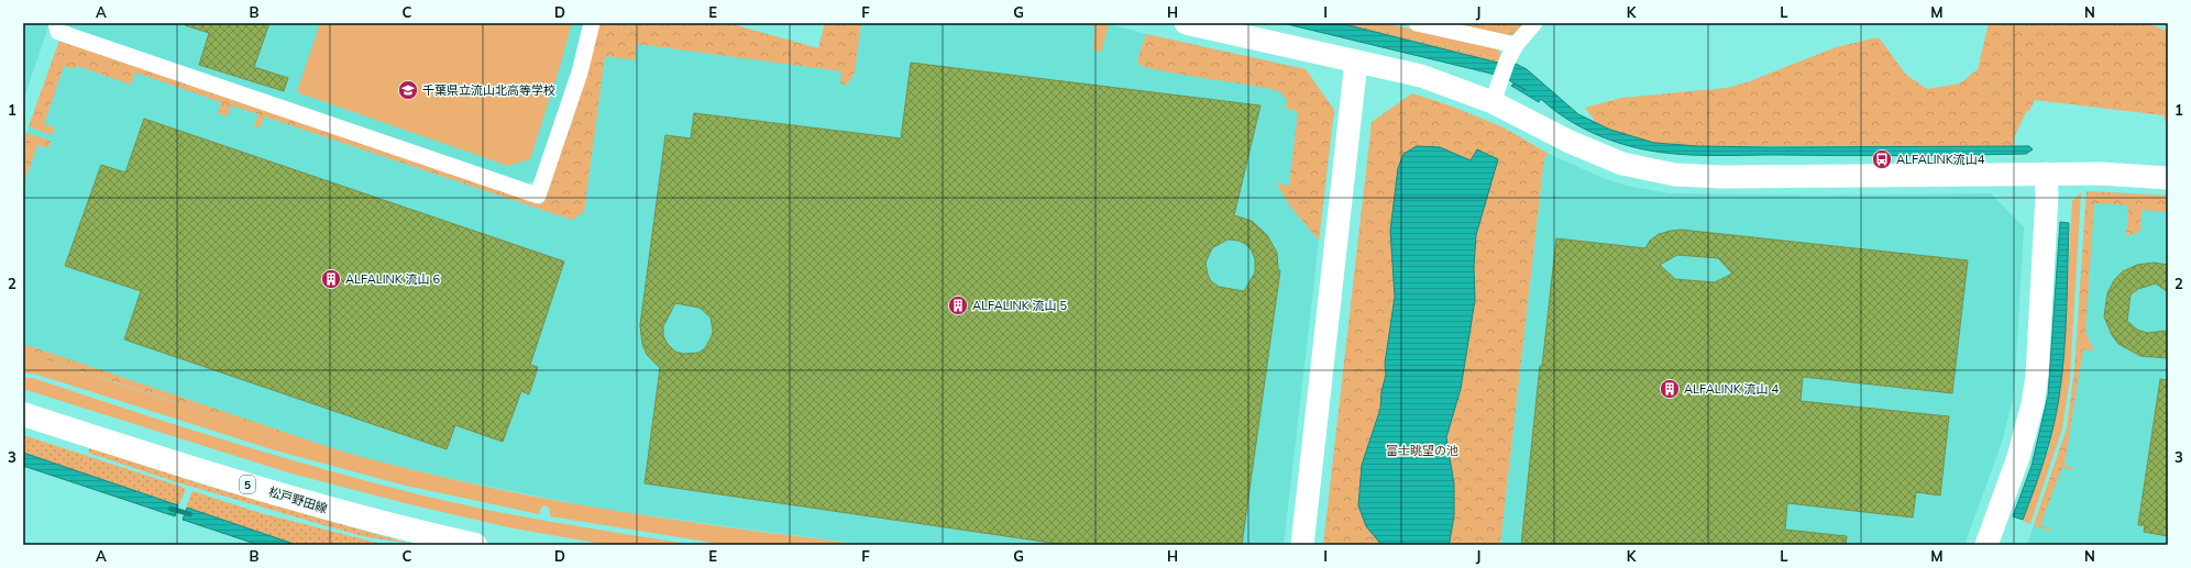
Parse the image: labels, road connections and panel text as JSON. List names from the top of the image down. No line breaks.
{"streets":{"main road":["5","松戸野田線"]},"parks":["富士眺望の池"],"places":{"school or university":["千葉県立流山北高等学校"],"bus stop":["ALFALINK流山4"],"building":["ALFALINK 流山 6","ALFALINK 流山 5","ALFALINK 流山 4"]},"grid":{"columns":["A","B","C","D","E","F","G","H","I","J","K","L","M","N"],"rows":["1","2","3"]}}
